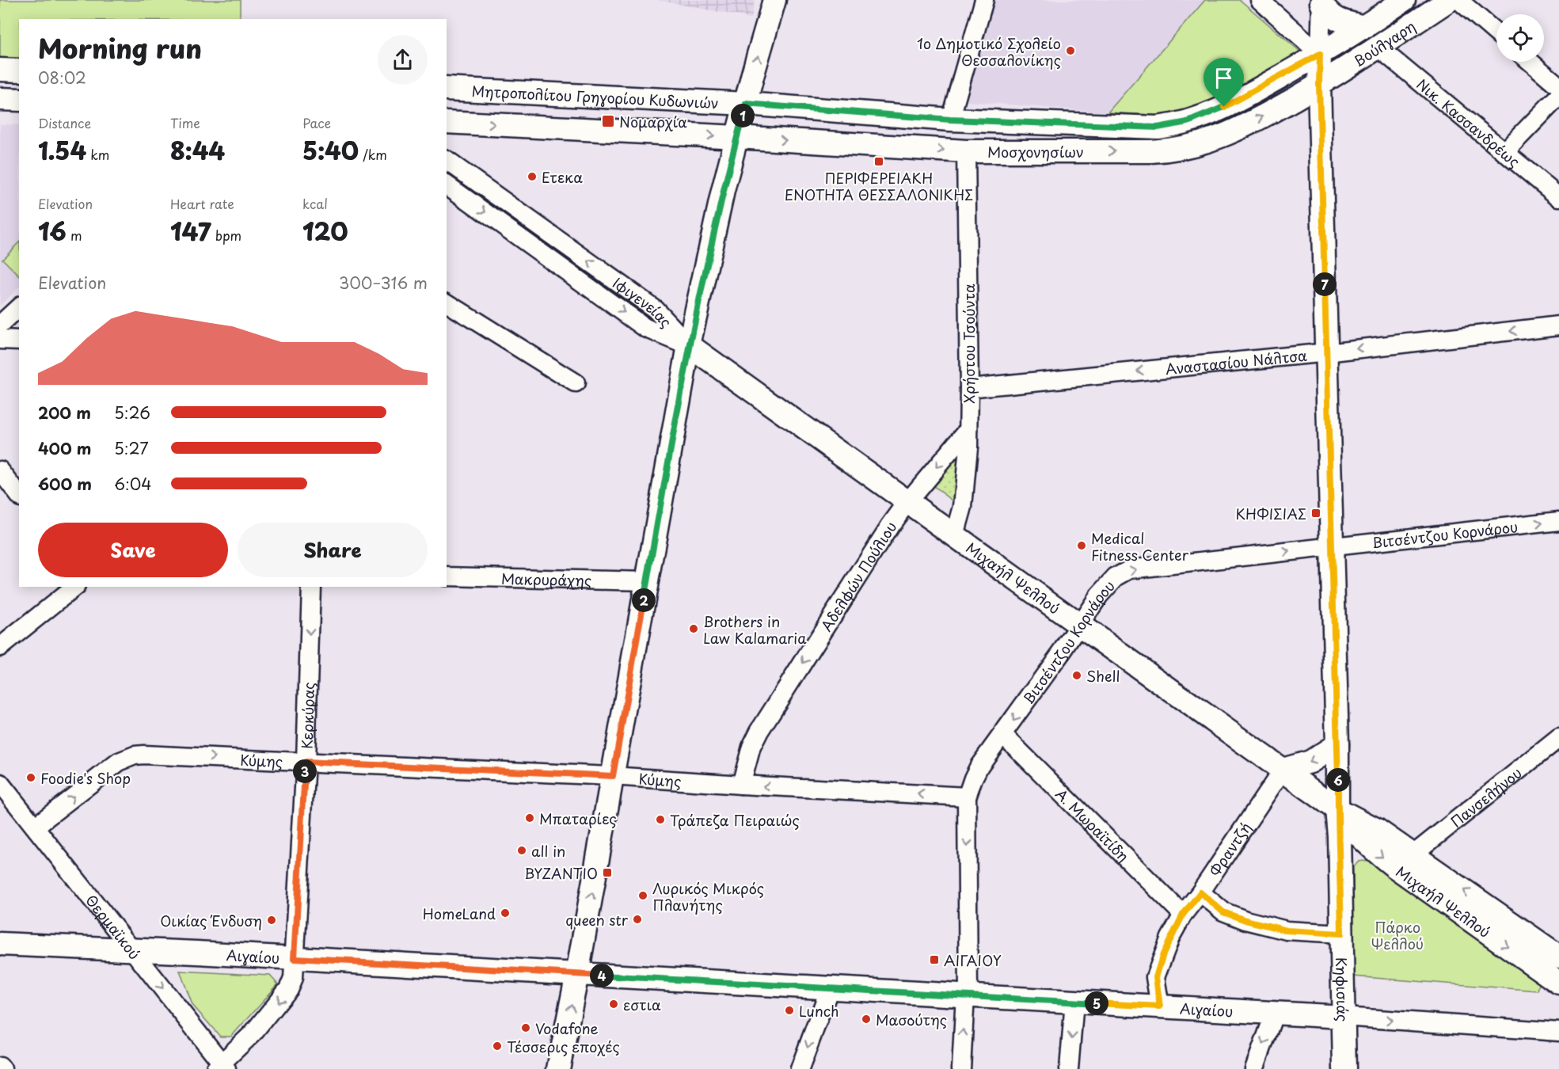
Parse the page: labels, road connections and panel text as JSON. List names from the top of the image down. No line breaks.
{"streets":{"main road":["Βούλγαρη","Μητροπολίτου Γρηγορίου Κυδωνιών","Μοσχονησίων","Μιχαήλ Ψελλού","Αιγαίου","Κηφισιάς"],"street":["Νικ. Κασσανδρέως","Ιφιγενείας","Χρήστου Τσούντα","Αναστασίου Νάλτσα","Βιτσέντζου Κορνάρου","Αδελφών Πούλιου","Μακρυράχης","Κερκύρας","Κύμης","Πανσελήνου","Α. Μωραϊτίδη","Φραντζή","Θερμαϊκού"]},"crossings":[["Βούλγαρη","Νικ. Κασσανδρέως"],["Βούλγαρη","Μοσχονησίων"],["Βούλγαρη","Κηφισιάς"],["Μητροπολίτου Γρηγορίου Κυδωνιών","Μοσχονησίων"],["Μοσχονησίων","Χρήστου Τσούντα"],["Μοσχονησίων","Κηφισιάς"],["Ιφιγενείας","Μιχαήλ Ψελλού"],["Χρήστου Τσούντα","Αναστασίου Νάλτσα"],["Χρήστου Τσούντα","Αδελφών Πούλιου"],["Χρήστου Τσούντα","Μιχαήλ Ψελλού"],["Αναστασίου Νάλτσα","Κηφισιάς"],["Βιτσέντζου Κορνάρου","Μιχαήλ Ψελλού"],["Βιτσέντζου Κορνάρου","Κύμης"],["Βιτσέντζου Κορνάρου","Α. Μωραϊτίδη"],["Βιτσέντζου Κορνάρου","Αιγαίου"],["Βιτσέντζου Κορνάρου","Κηφισιάς"],["Αδελφών Πούλιου","Μιχαήλ Ψελλού"],["Αδελφών Πούλιου","Κύμης"],["Μιχαήλ Ψελλού","Πανσελήνου"],["Μιχαήλ Ψελλού","Φραντζή"],["Μιχαήλ Ψελλού","Κηφισιάς"],["Κερκύρας","Κύμης"],["Κερκύρας","Θερμαϊκού"],["Κερκύρας","Αιγαίου"],["Κύμης","Θερμαϊκού"],["Α. Μωραϊτίδη","Φραντζή"],["Φραντζή","Αιγαίου"],["Θερμαϊκού","Αιγαίου"],["Αιγαίου","Κηφισιάς"]],"one_way":["Αναστασίου Νάλτσα","Αδελφών Πούλιου","Κερκύρας","Θερμαϊκού"],"parks":["Πάρκο Ψελλού"],"places":{"other":["1ο Δημοτικό Σχολείο Θεσσαλονίκης","Ετεκα","Medical Fitness Center","Brothers in Law Kalamaria","Shell","Foodie's Shop","Μπαταρίες","Τράπεζα Πειραιώς","all in","Λυρικός Μικρός Πλανήτης","HomeLand","queen str","Οικίας Ένδυση","εστια","Lunch","Μασούτης","Vodafone","Τέσσερις εποχές"],"transit":["Νομαρχία","ΠΕΡΙΦΕΡΕΙΑΚΗ ΕΝΟΤΗΤΑ ΘΕΣΣΑΛΟΝΙΚΗΣ","ΚΗΦΙΣΙΑΣ","ΒΥΖΑΝΤΙΟ","ΑΙΓΑΙΟΥ"]},"page":{"heading":["Morning run","08:02"],"stats":[["Distance","1.54 km"],["Time","8:44"],["Pace","5:40 /km"],["Elevation","16 m"],["Heart rate","147 bpm"],["kcal","120"]],"pins":["1","7","2","3","6","4","5"],"chart":["Elevation","300–316 m"],"list":[{"name":"200 m","note":"5:26"},{"name":"400 m","note":"5:27"},{"name":"600 m","note":"6:04"}],"buttons":["Save","Share"]}}
